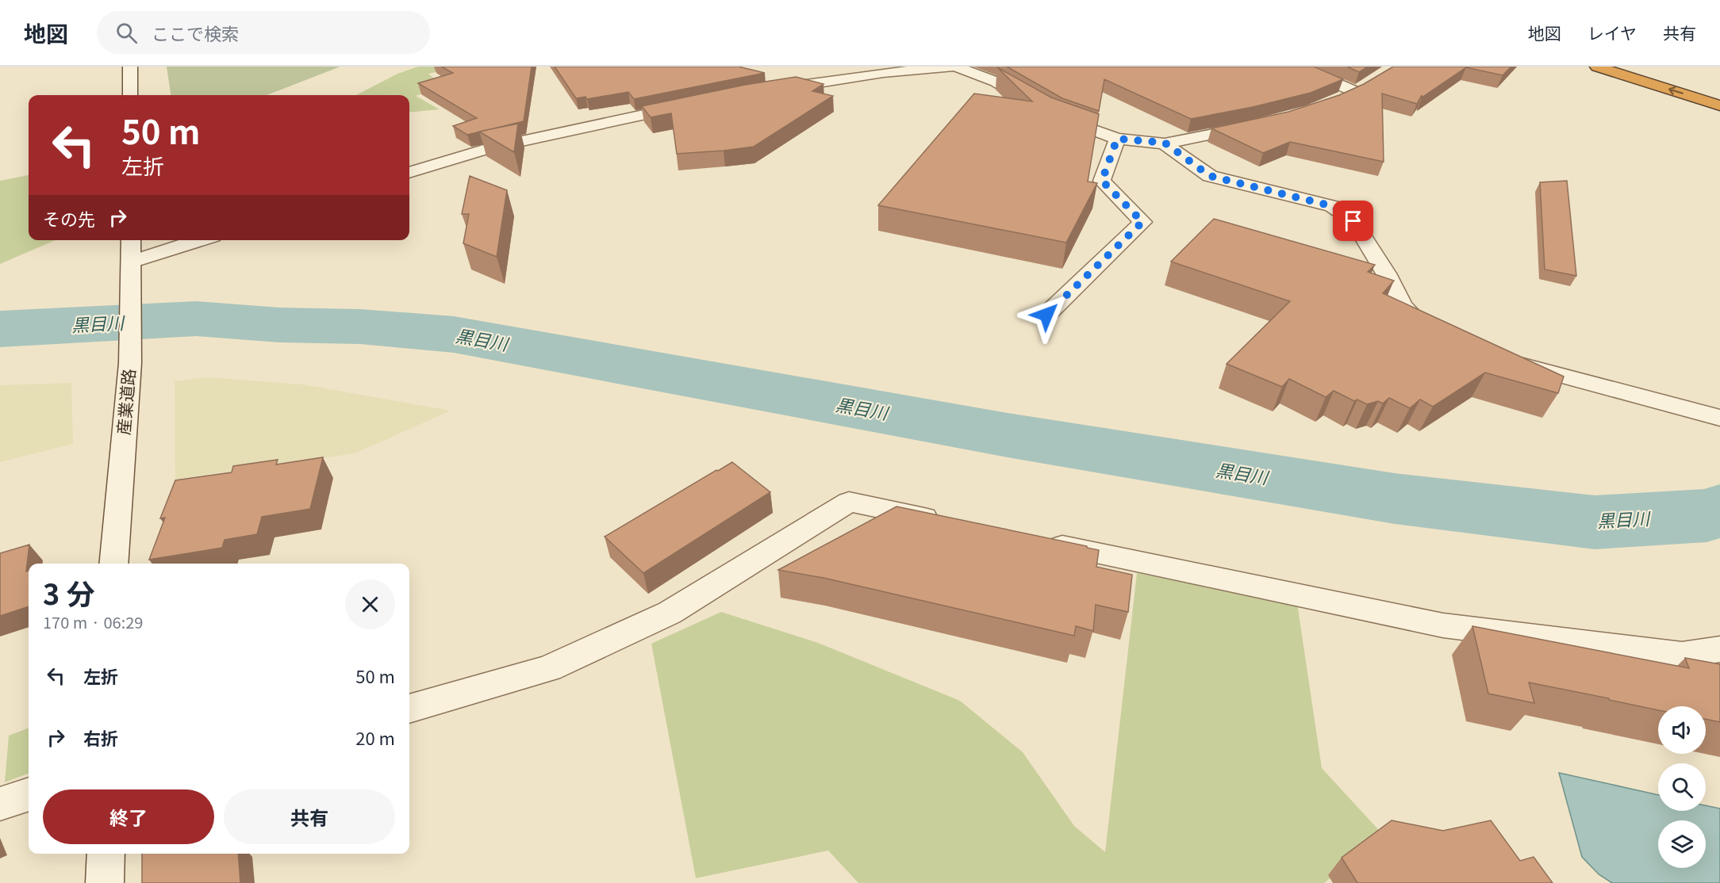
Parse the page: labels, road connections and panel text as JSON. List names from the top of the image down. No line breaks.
{"streets":{"street":["産業道路"]},"water":["黒目川"],"page":{"header":"地図","search":"ここで検索","nav":["地図","レイヤ","共有"],"turn":["50 m","左折"],"then":"その先","heading":["3 分","170 m · 06:29"],"list":[{"name":"左折","value":"50 m"},{"name":"右折","value":"20 m"}],"buttons":["終了","共有"]}}
